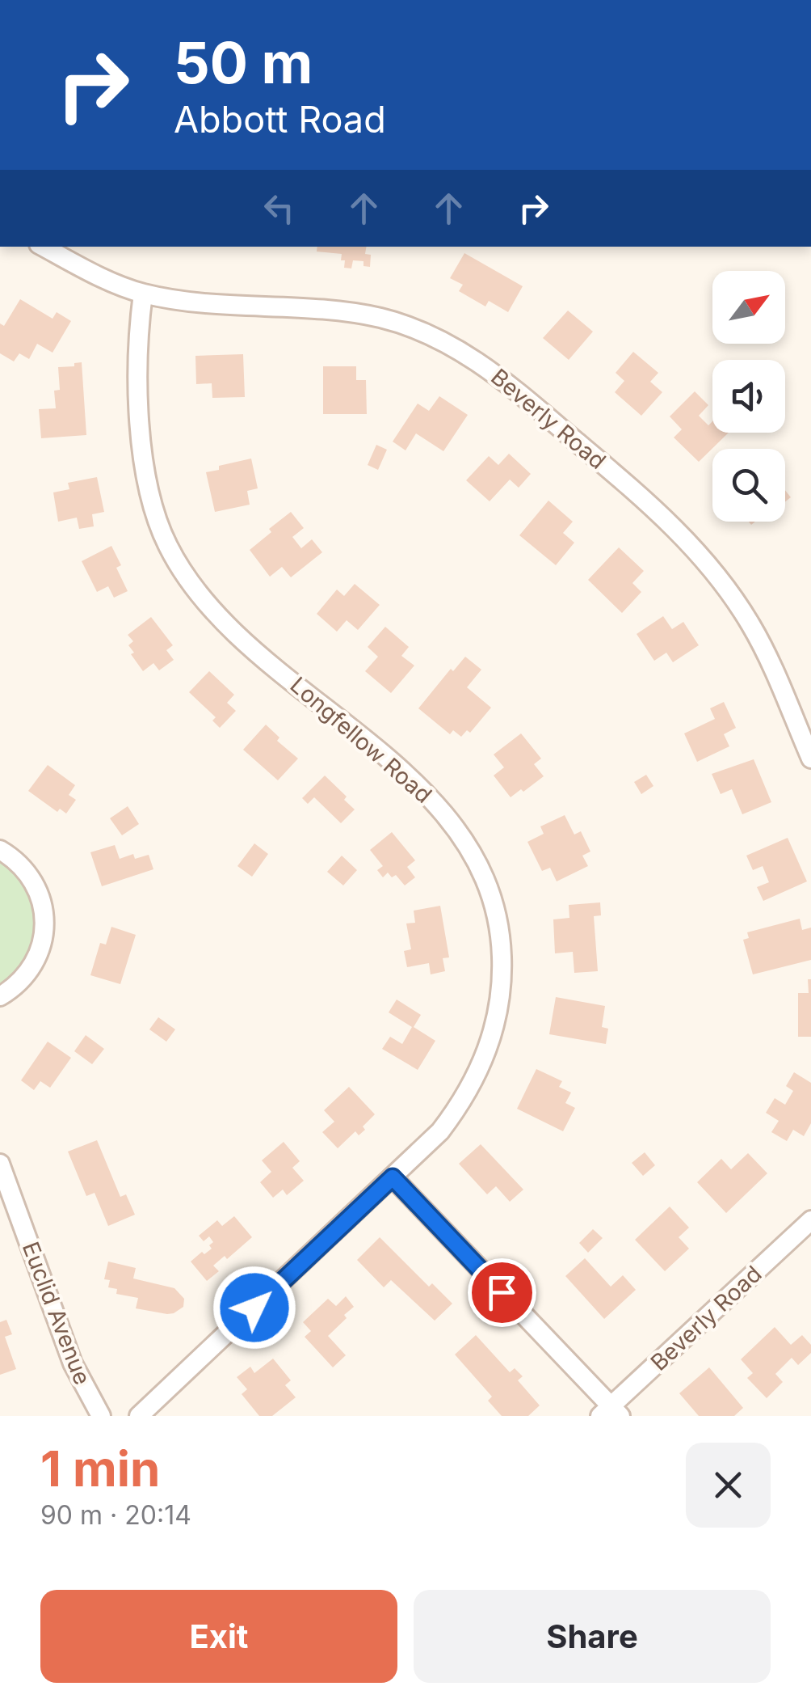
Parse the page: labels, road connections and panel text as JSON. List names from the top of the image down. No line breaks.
{"streets":{"street":["Beverly Road","Longfellow Road","Euclid Avenue"]},"crossings":[["Beverly Road","Longfellow Road"]],"north":"top right","page":{"turn":["50 m","Abbott Road"],"heading":["1 min","90 m · 20:14"],"buttons":["Exit","Share"]}}
